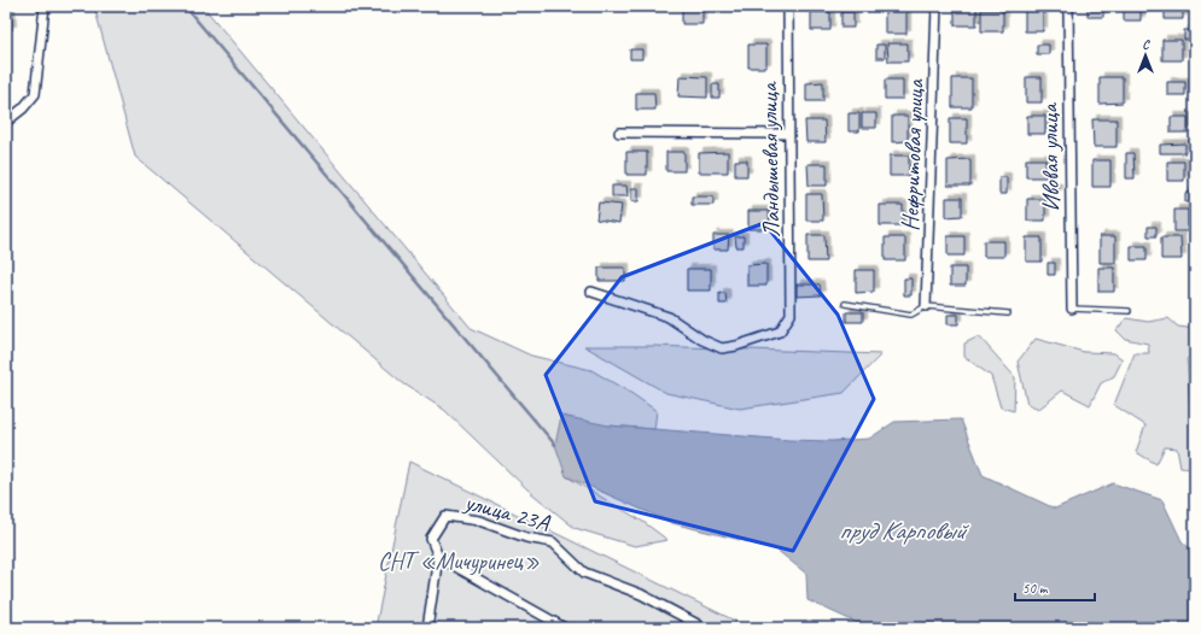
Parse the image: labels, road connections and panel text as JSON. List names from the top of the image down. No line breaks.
{"streets":{"street":["Нефритовая улица","Ивовая улица","Ландышевая улица","улица 23А"]},"water":["пруд Карповый"],"parks":["СНТ «Мичуринец»"],"scale_bar":"50 m","north":"top"}
